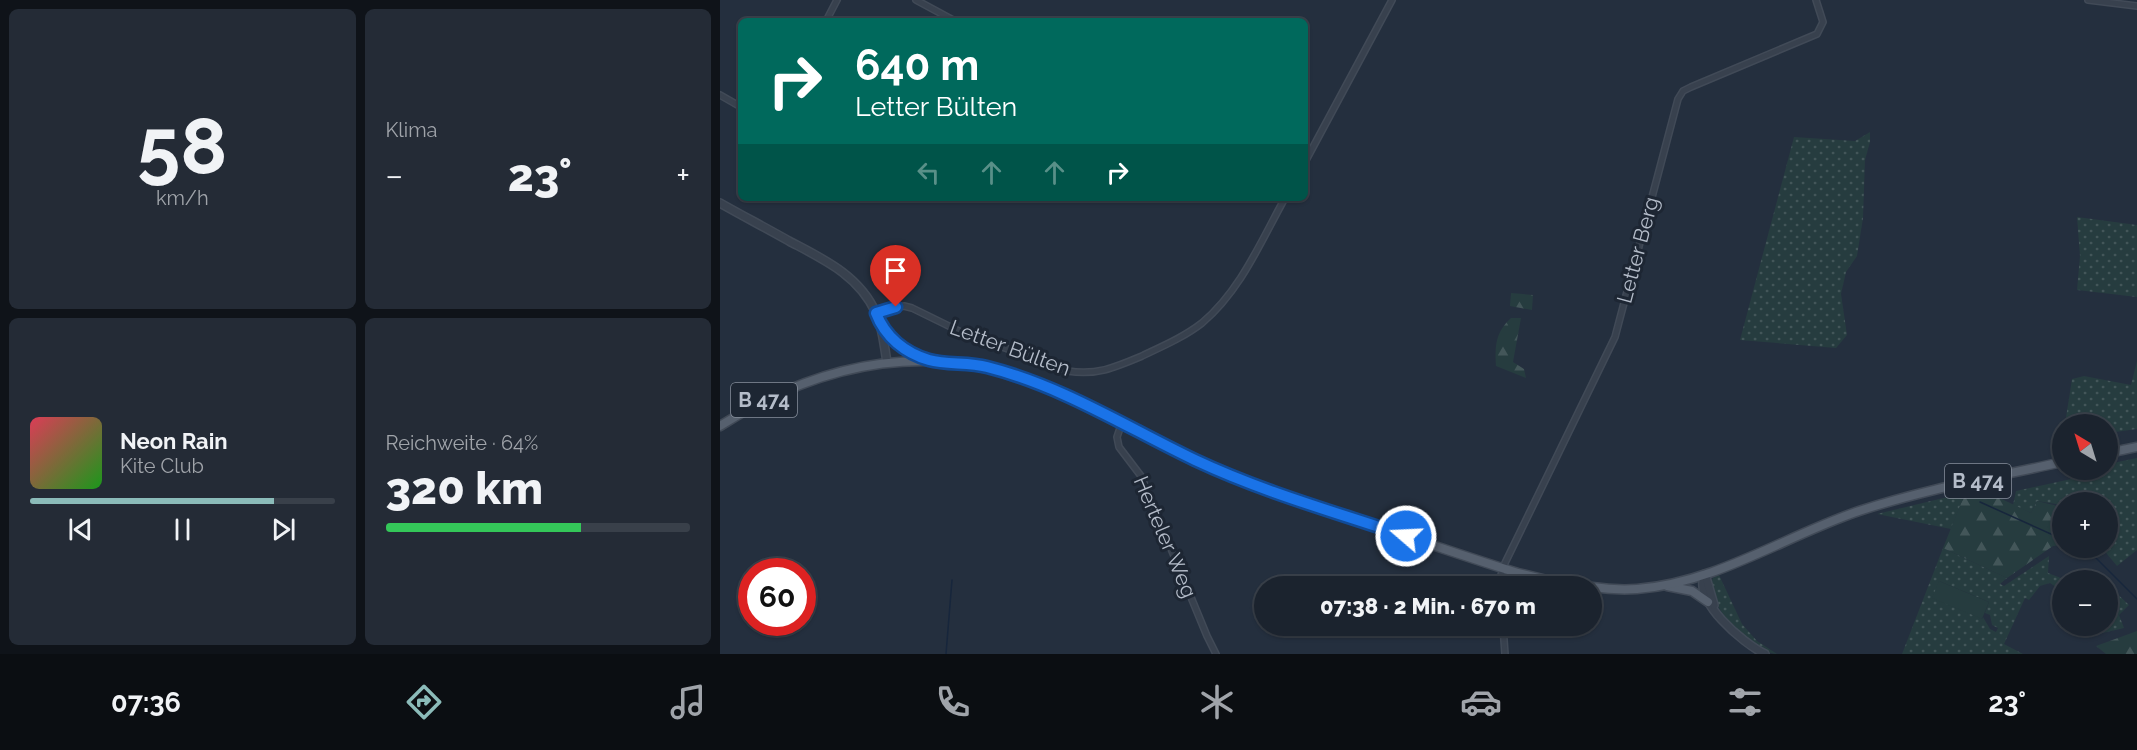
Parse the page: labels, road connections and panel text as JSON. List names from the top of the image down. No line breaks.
{"streets":{"main road":["B 474"],"street":["Letter Berg","Letter Bülten","Herteler Weg"]},"crossings":[["Letter Berg","B 474"],["B 474","Herteler Weg"]],"north":"top left","page":{"tile":[["58","km/h"],"Klima",["Reichweite · 64%","320 km"]],"turn":["640 m","Letter Bülten"],"heat":["−","23°","+"],"map_buttons":["+","−"],"song":["Neon Rain","Kite Club"],"limit":"60","trip":"07:38 · 2 Min. · 670 m","tabs":["07:36","23°"]}}
